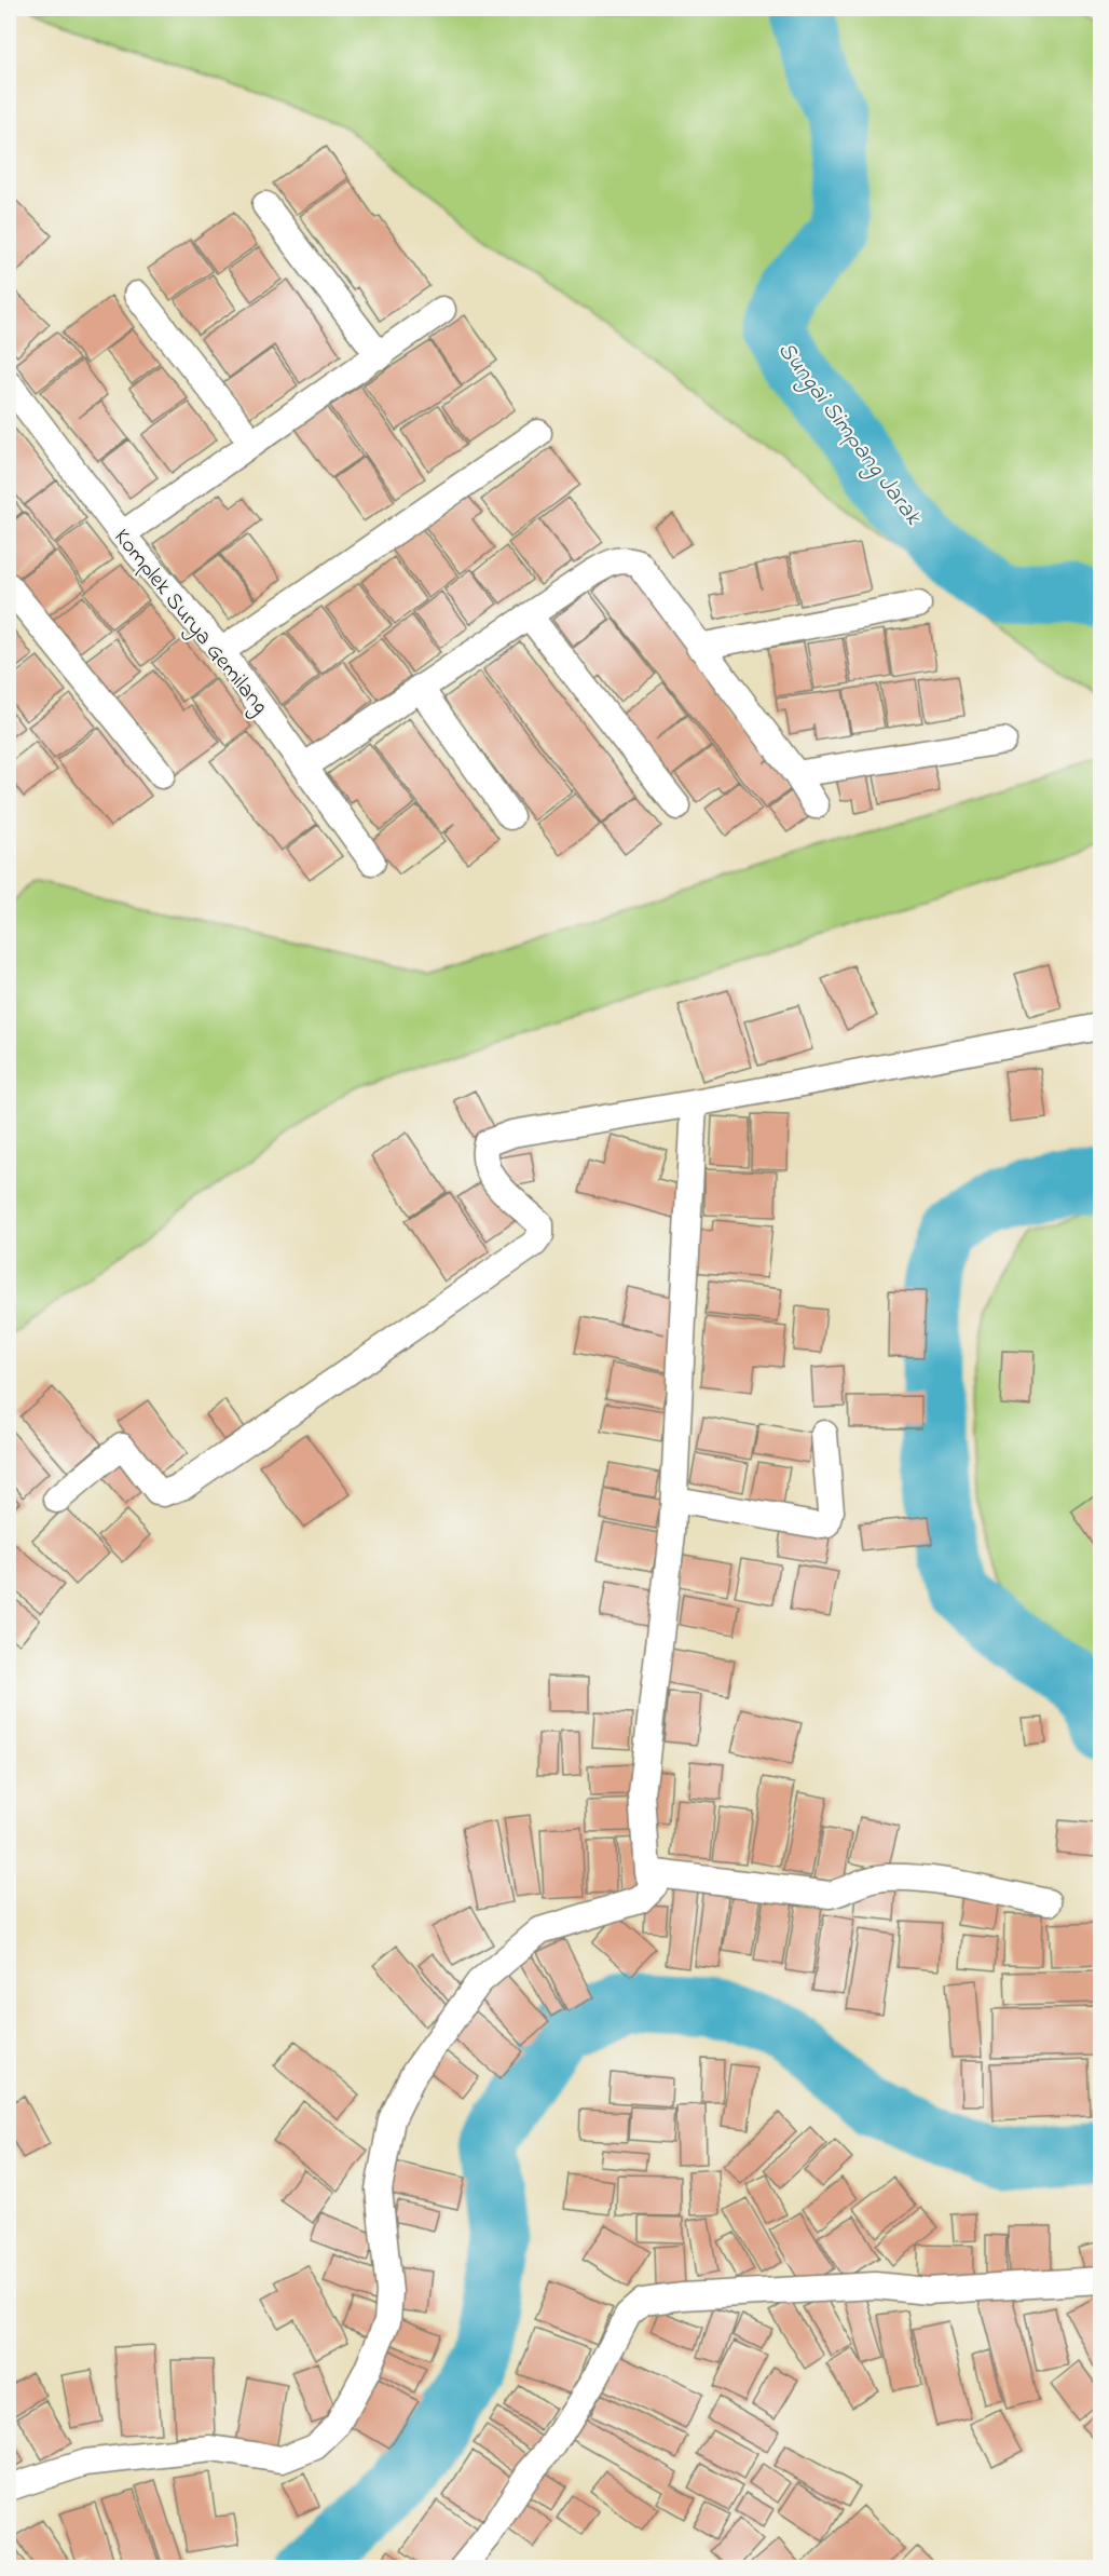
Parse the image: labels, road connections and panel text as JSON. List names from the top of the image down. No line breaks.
{"streets":{"street":["Komplek Surya Gemilang"]},"water":["Sungai Simpang Jarak"]}
